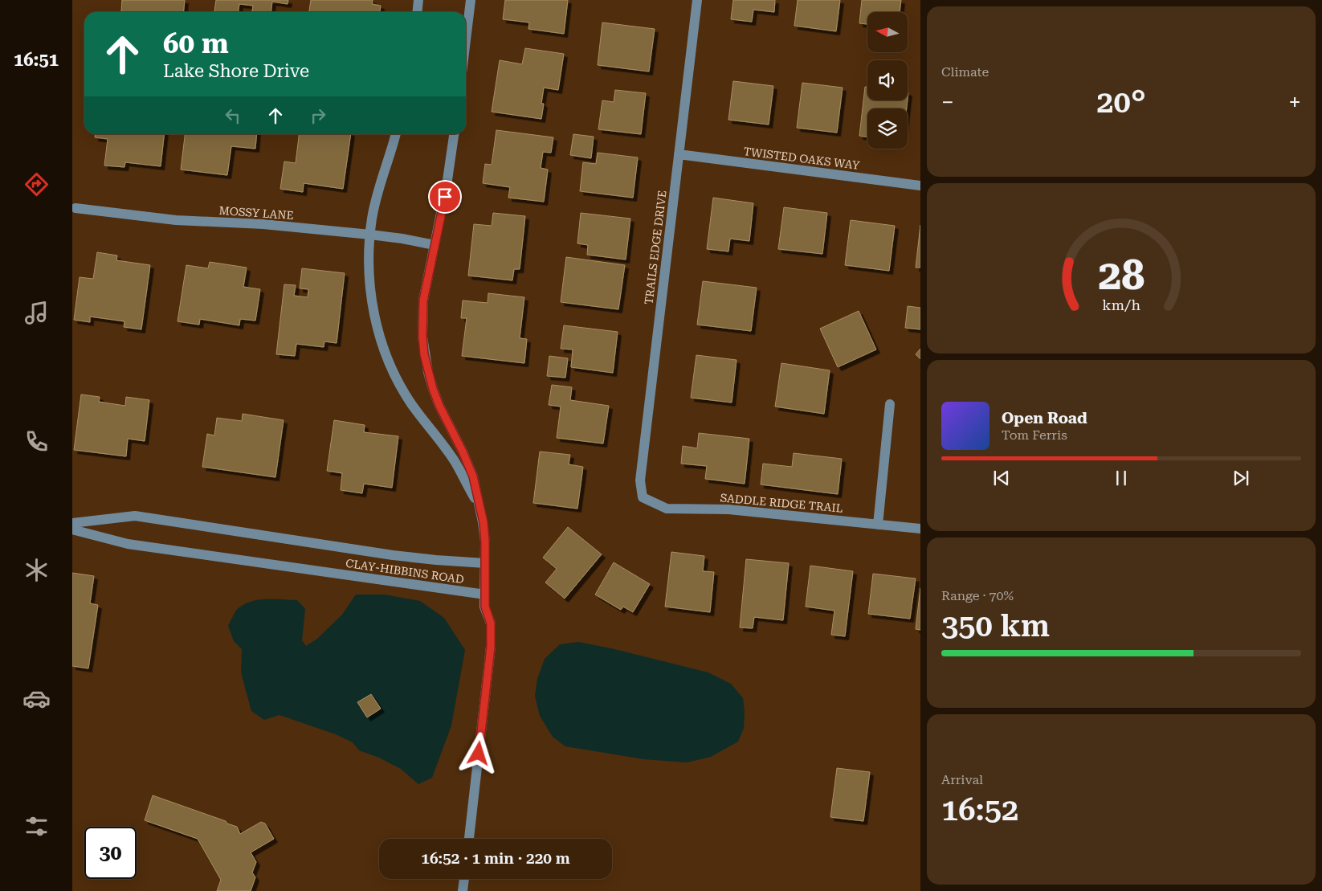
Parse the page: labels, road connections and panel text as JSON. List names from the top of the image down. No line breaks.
{"streets":{"street":["TWISTED OAKS WAY","MOSSY LANE","TRAILS EDGE DRIVE","SADDLE RIDGE TRAIL","CLAY-HIBBINS ROAD"]},"crossings":[["TWISTED OAKS WAY","TRAILS EDGE DRIVE"],["TRAILS EDGE DRIVE","SADDLE RIDGE TRAIL"]],"north":"left","page":{"tabs":"16:51","tile":["Climate",["Range · 70%","350 km"],["Arrival","16:52"]],"turn":["60 m","Lake Shore Drive"],"heat":["−","20°","+"],"song":["Open Road","Tom Ferris"],"limit":"30","trip":"16:52 · 1 min · 220 m","gauge":["28","km/h"]}}
